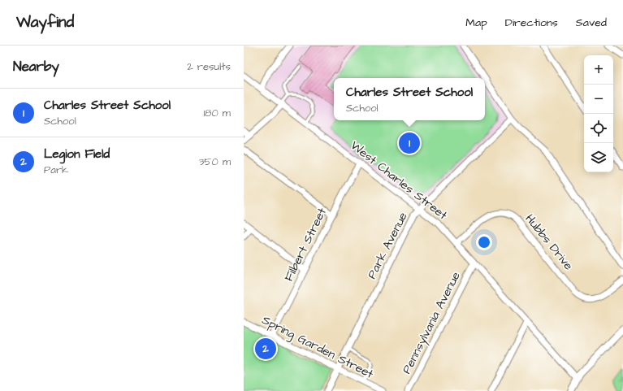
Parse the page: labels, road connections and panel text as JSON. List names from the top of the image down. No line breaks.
{"streets":{"street":["West Charles Street","Hubbs Drive","Filbert Street","Park Avenue","Pennsylvania Avenue","Spring Garden Street"]},"crossings":[["West Charles Street","Hubbs Drive"],["West Charles Street","Filbert Street"],["West Charles Street","Park Avenue"],["West Charles Street","Pennsylvania Avenue"],["Filbert Street","Spring Garden Street"],["Park Avenue","Spring Garden Street"]],"page":{"header":"Wayfind","nav":["Map","Directions","Saved"],"heading":["Nearby","2 results"],"map_buttons":["+","−"],"popup":["Charles Street School","School"],"list":[{"mark":"1","name":"Charles Street School","note":"School","value":"180 m"},{"mark":"2","name":"Legion Field","note":"Park","value":"350 m"}],"pins":["1","2"]}}
